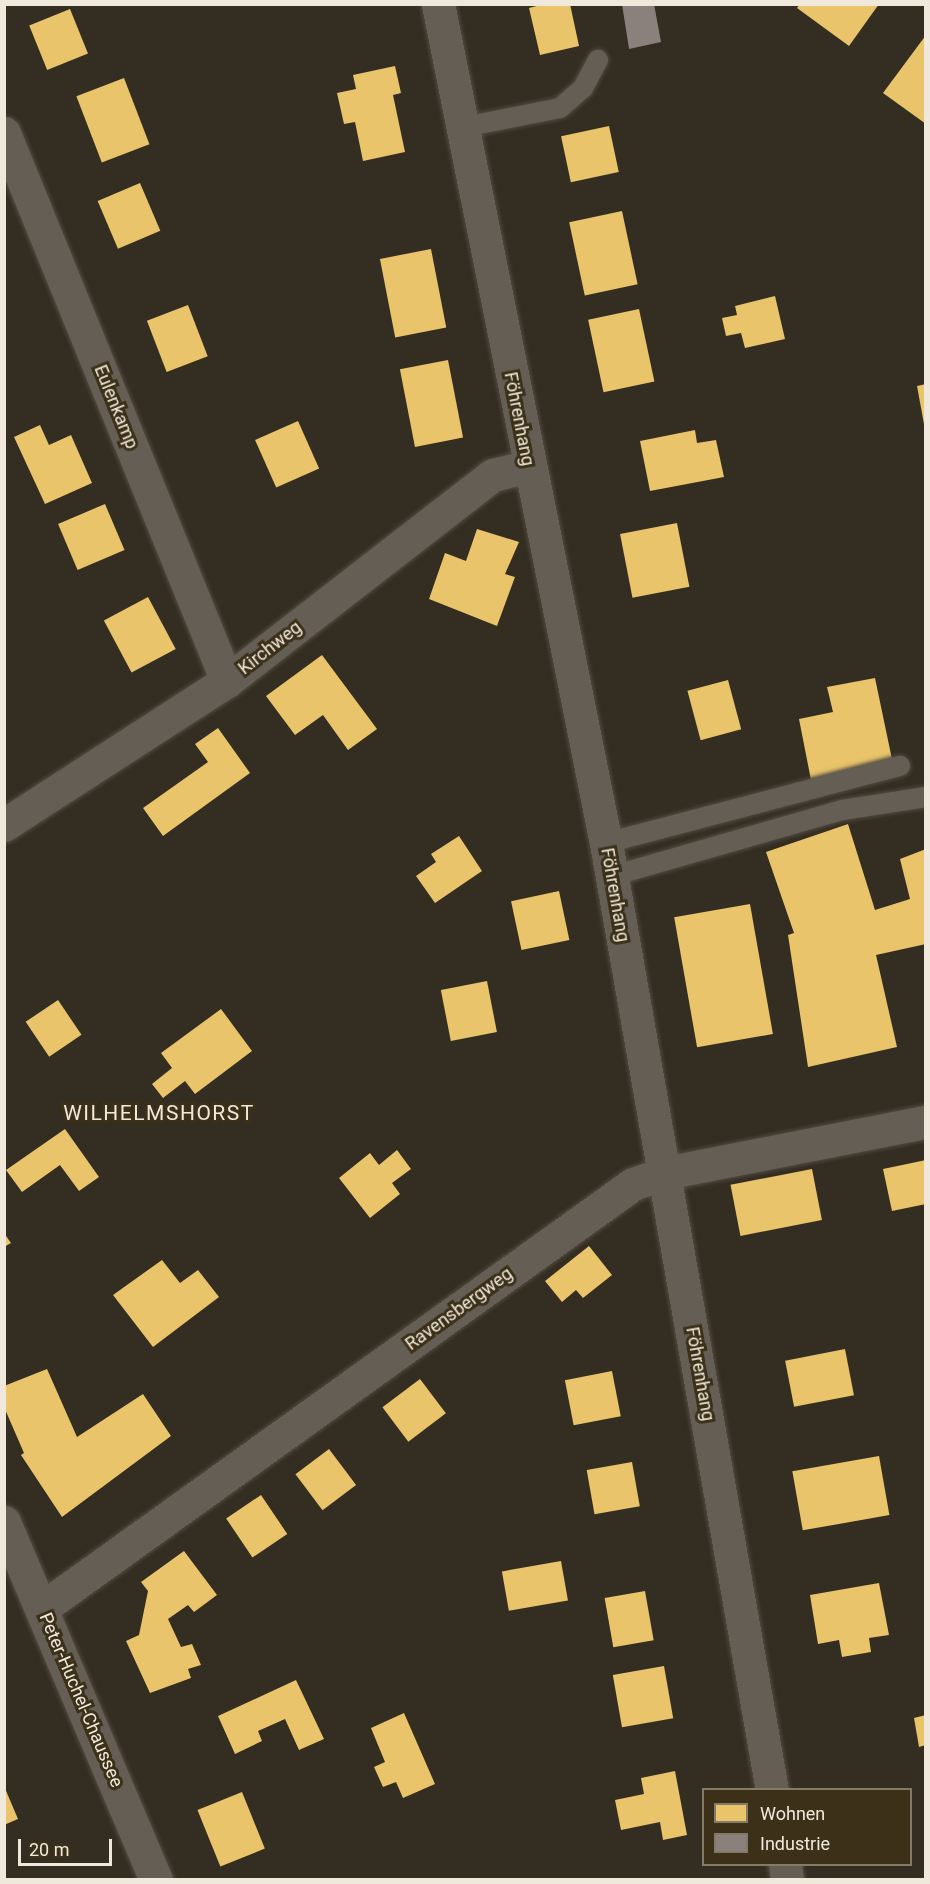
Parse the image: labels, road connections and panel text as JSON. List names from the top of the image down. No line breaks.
{"streets":{"street":["Eulenkamp","Föhrenhang","Kirchweg","Ravensbergweg","Peter-Huchel-Chaussee"]},"crossings":[["Eulenkamp","Kirchweg"],["Föhrenhang","Kirchweg"],["Föhrenhang","Ravensbergweg"],["Ravensbergweg","Peter-Huchel-Chaussee"]],"districts":["WILHELMSHORST"],"legend":["Wohnen","Industrie"],"scale_bar":"20 m"}
